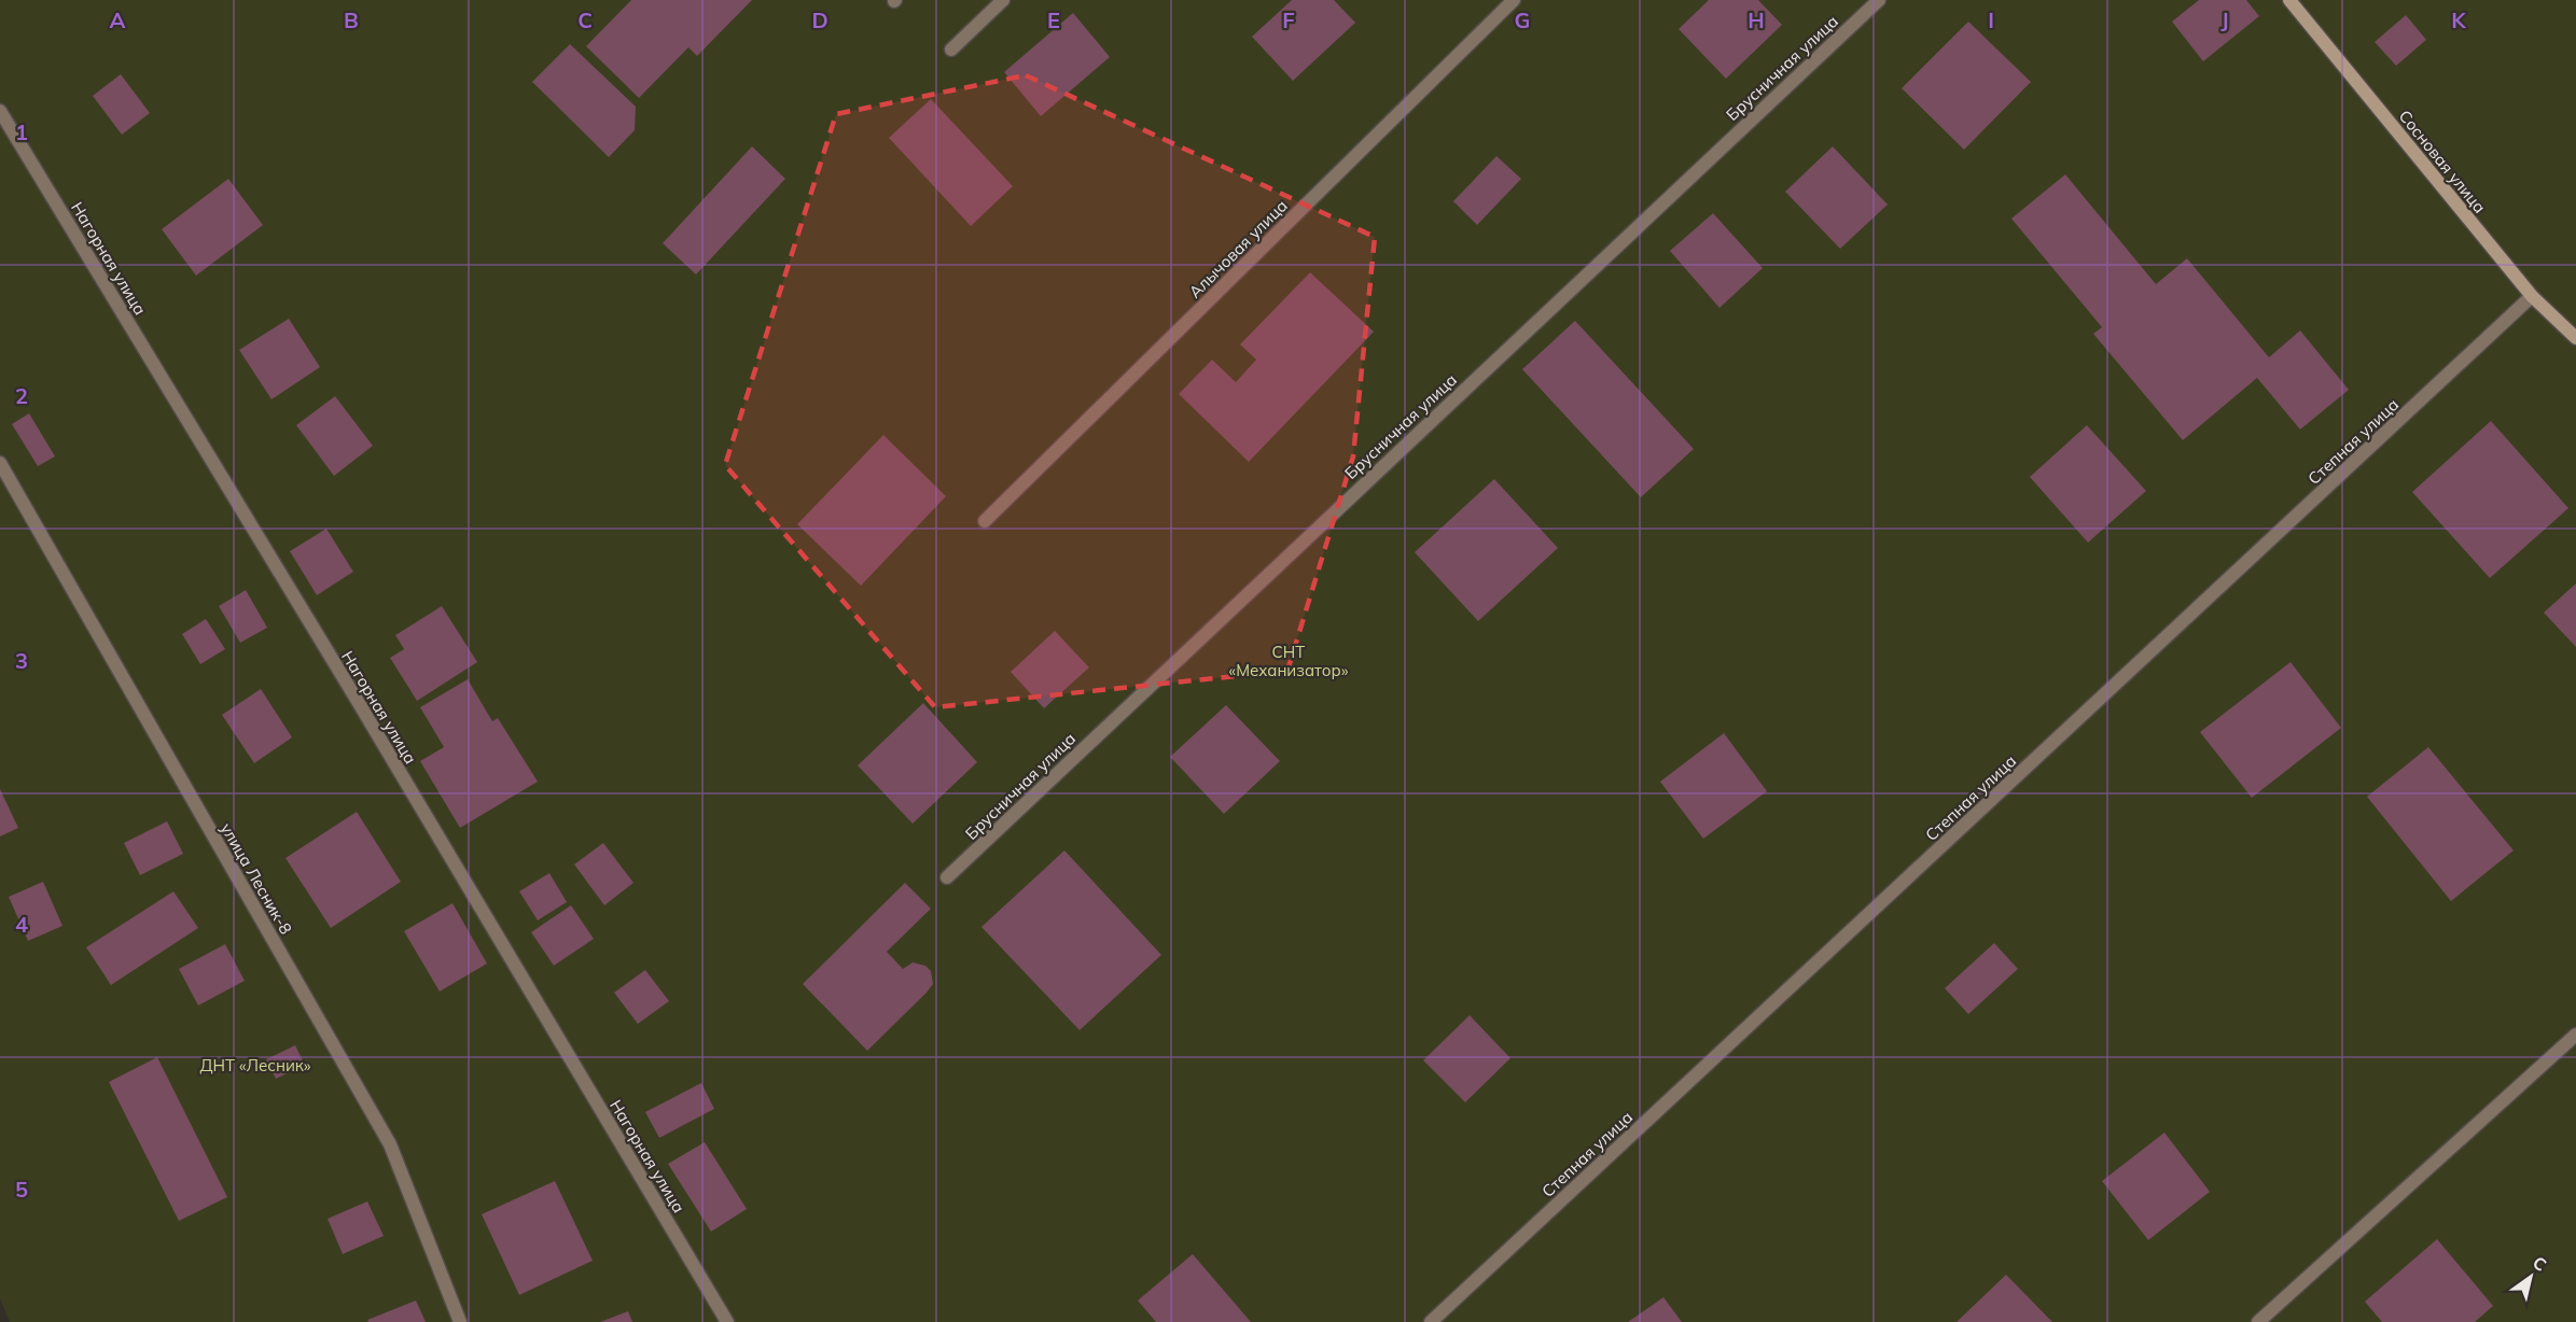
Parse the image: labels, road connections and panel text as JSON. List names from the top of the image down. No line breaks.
{"streets":{"street":["Брусничная улица","Сосновая улица","Алычовая улица","Нагорная улица","Степная улица","улица Лесник-8"]},"crossings":[["Сосновая улица","Степная улица"]],"parks":["СНТ «Механизатор»","ДНТ «Лесник»"],"north":"top right","grid":{"columns":["A","B","C","D","E","F","G","H","I","J","K"],"rows":["1","2","3","4","5"]}}
